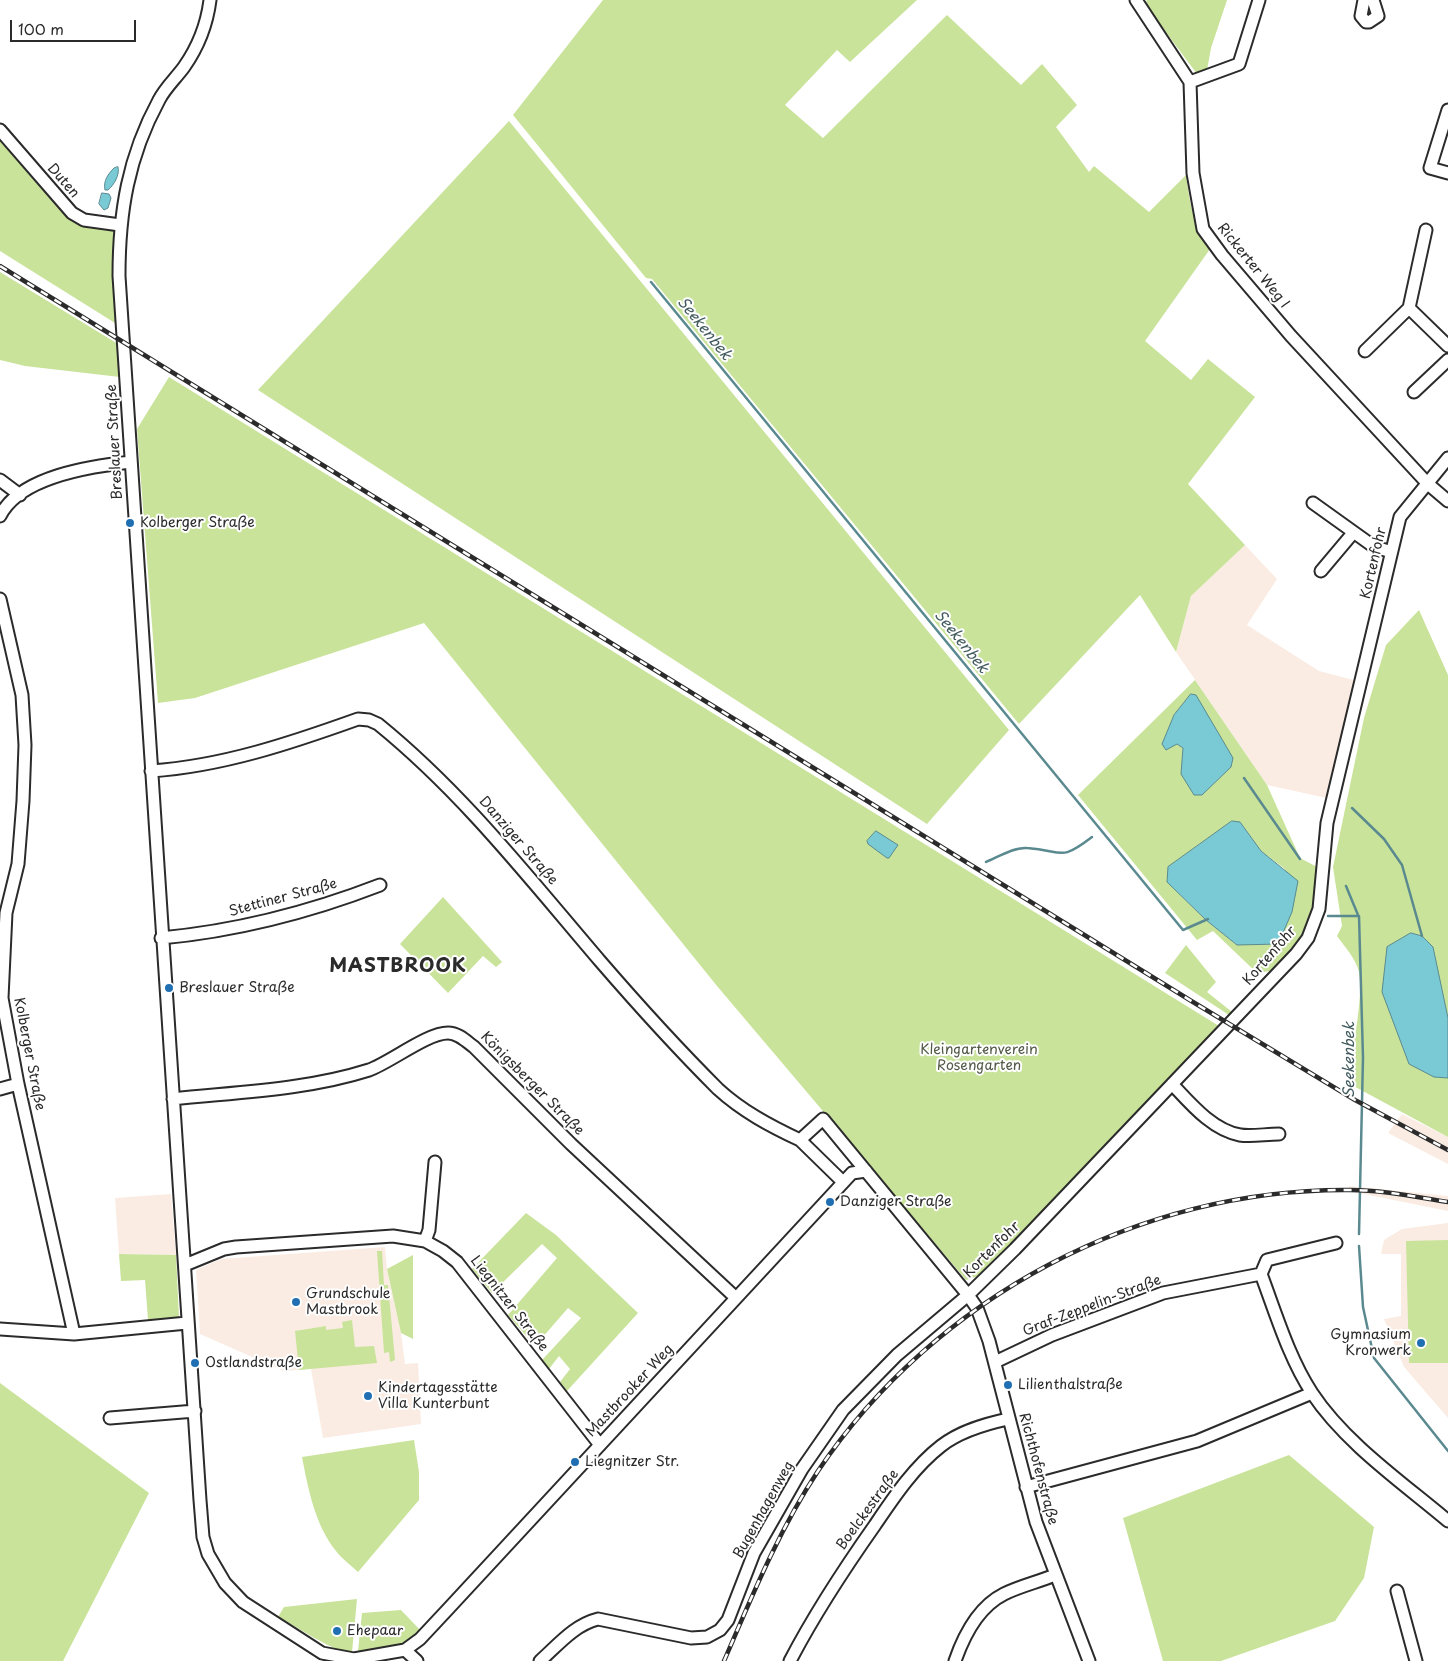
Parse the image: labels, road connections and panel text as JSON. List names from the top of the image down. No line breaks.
{"streets":{"street":["Duten","Rickerter Weg I","Breslauer Straße","Kortenfohr","Danziger Straße","Stettiner Straße","Kolberger Straße","Königsberger Straße","Liegnitzer Straße","Graf-Zeppelin-Straße","Mastbrooker Weg","Richthofenstraße","Bugenhagenweg","Boelckestraße"]},"crossings":[["Duten","Breslauer Straße"],["Rickerter Weg I","Kortenfohr"],["Breslauer Straße","Danziger Straße"],["Breslauer Straße","Stettiner Straße"],["Breslauer Straße","Königsberger Straße"],["Breslauer Straße","Liegnitzer Straße"],["Kortenfohr","Richthofenstraße"],["Kortenfohr","Bugenhagenweg"],["Danziger Straße","Mastbrooker Weg"],["Königsberger Straße","Mastbrooker Weg"],["Liegnitzer Straße","Mastbrooker Weg"],["Graf-Zeppelin-Straße","Richthofenstraße"],["Mastbrooker Weg","Richthofenstraße"],["Richthofenstraße","Bugenhagenweg"],["Richthofenstraße","Boelckestraße"]],"districts":["MASTBROOK"],"water":["Seekenbek"],"parks":["Kleingartenverein Rosengarten"],"places":["Kolberger Straße","Breslauer Straße","Danziger Straße","Grundschule Mastbrook","Gymnasium Kronwerk","Ostlandstraße","Lilienthalstraße","Kindertagesstätte Villa Kunterbunt","Liegnitzer Str.","Ehepaar"],"scale_bar":"100 m"}
